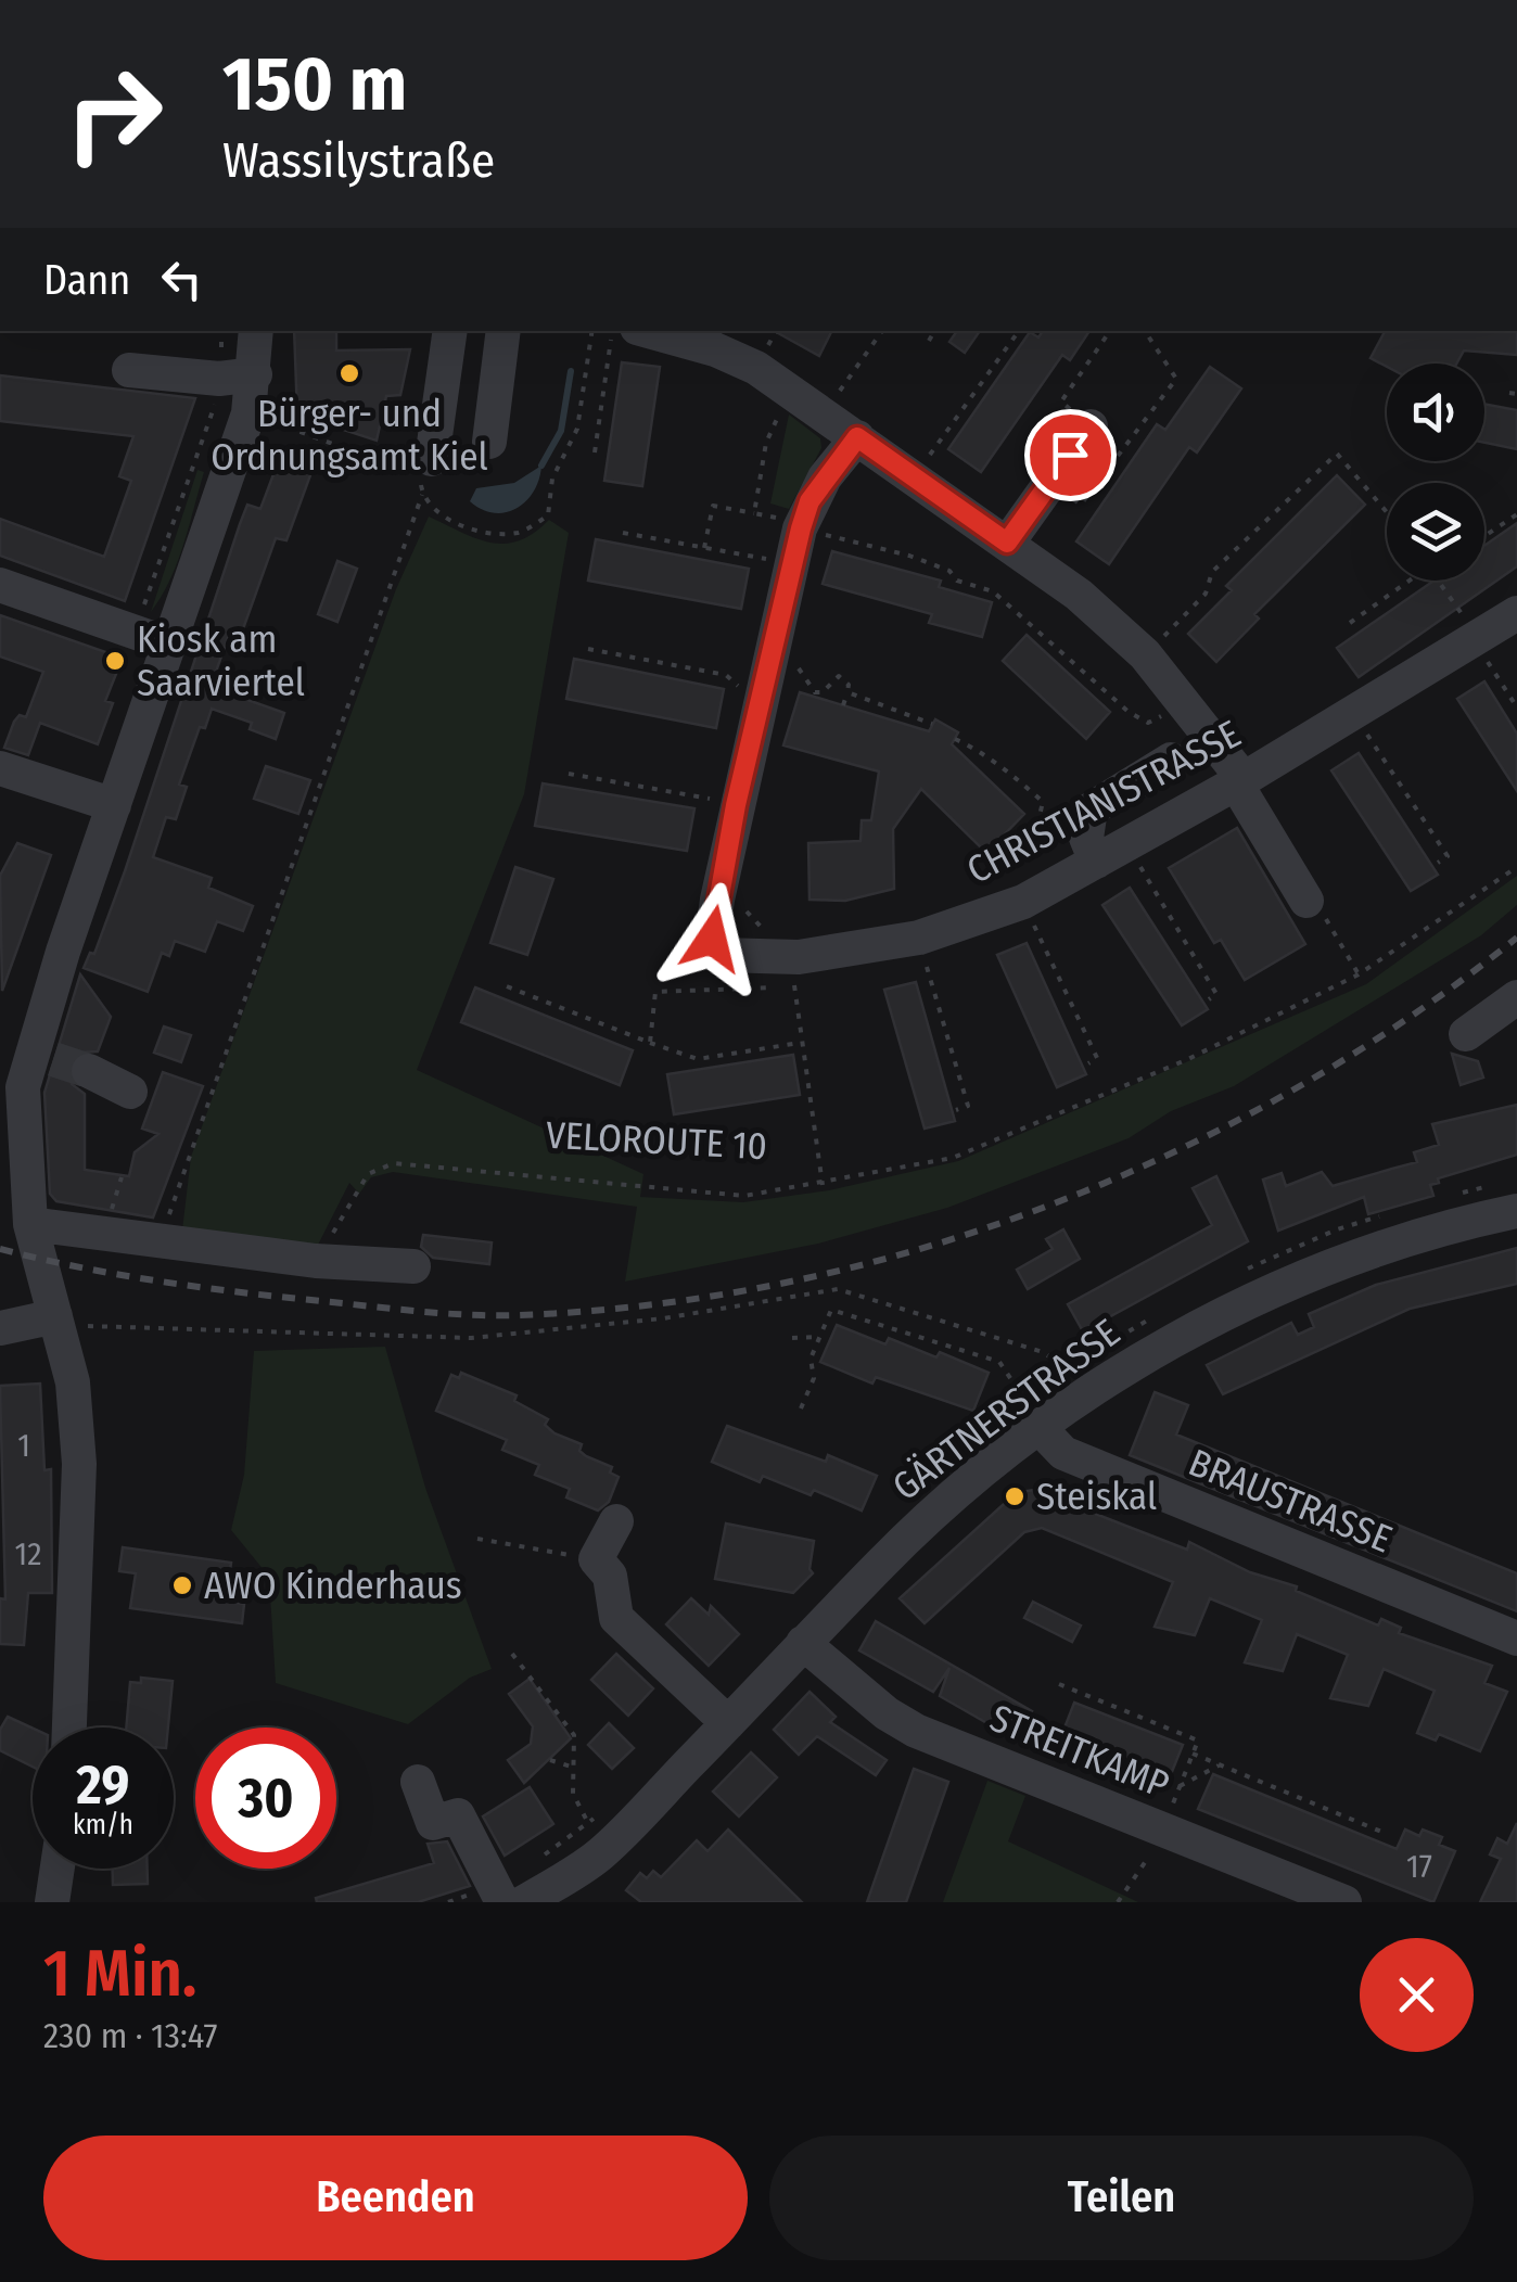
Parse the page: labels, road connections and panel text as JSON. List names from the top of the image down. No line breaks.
{"streets":{"street":["CHRISTIANISTRASSE","GÄRTNERSTRASSE","BRAUSTRASSE","STREITKAMP"],"path":["VELOROUTE 10"]},"crossings":[["GÄRTNERSTRASSE","BRAUSTRASSE"],["GÄRTNERSTRASSE","STREITKAMP"]],"places":["Bürger- und Ordnungsamt Kiel","Kiosk am Saarviertel","Steiskal","AWO Kinderhaus"],"house_numbers":["1","12","17"],"page":{"turn":["150 m","Wassilystraße"],"then":"Dann","speed":"29 km/h","limit":"30","heading":["1 Min.","230 m · 13:47"],"buttons":["Beenden","Teilen"]}}
